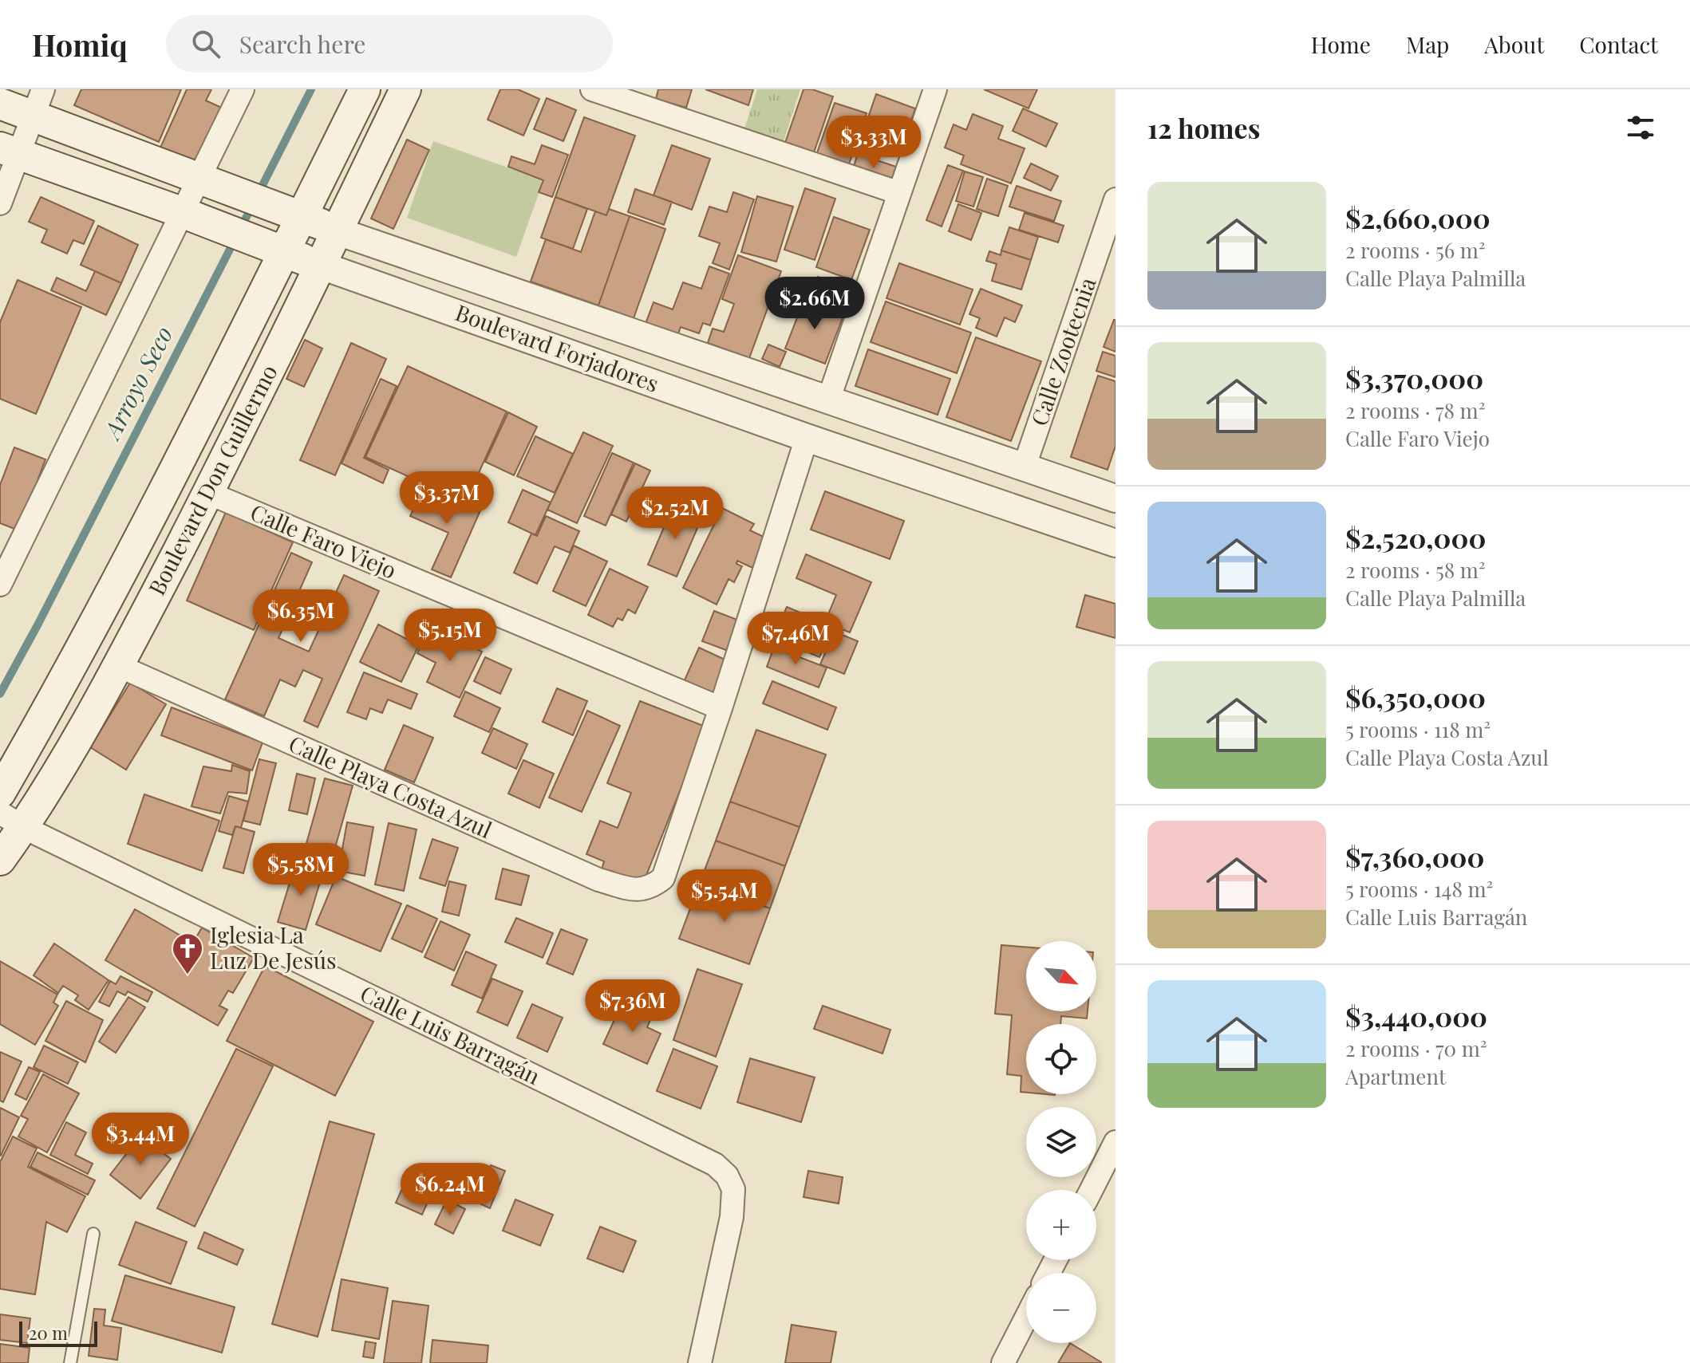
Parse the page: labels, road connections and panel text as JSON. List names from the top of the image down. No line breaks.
{"streets":{"main road":["Boulevard Forjadores","Boulevard Don Guillermo"],"street":["Calle Zootecnia","Calle Faro Viejo","Calle Playa Costa Azul","Calle Luis Barragán"]},"crossings":[["Boulevard Forjadores","Calle Zootecnia"],["Boulevard Forjadores","Boulevard Don Guillermo"],["Boulevard Don Guillermo","Calle Faro Viejo"],["Boulevard Don Guillermo","Calle Playa Costa Azul"],["Boulevard Don Guillermo","Calle Luis Barragán"],["Calle Faro Viejo","Calle Playa Costa Azul"]],"water":["Arroyo Seco"],"places":{"church":["Iglesia La Luz De Jesús"]},"scale_bar":"20 m","north":"bottom right","page":{"header":"Homiq","search":"Search here","nav":["Home","Map","About","Contact"],"heading":"12 homes","price":["$3.33M","$2.66M","$3.37M","$2.52M","$6.35M","$5.15M","$7.46M","$5.58M","$5.54M","$7.36M","$3.44M","$6.24M"],"list":[{"name":"$2,660,000","note":"2 rooms · 56 m² · Calle Playa Palmilla"},{"name":"$3,370,000","note":"2 rooms · 78 m² · Calle Faro Viejo"},{"name":"$2,520,000","note":"2 rooms · 58 m² · Calle Playa Palmilla"},{"name":"$6,350,000","note":"5 rooms · 118 m² · Calle Playa Costa Azul"},{"name":"$7,360,000","note":"5 rooms · 148 m² · Calle Luis Barragán"},{"name":"$3,440,000","note":"2 rooms · 70 m² · Apartment"}],"map_buttons":["+","−"],"scale":"20 m"}}
